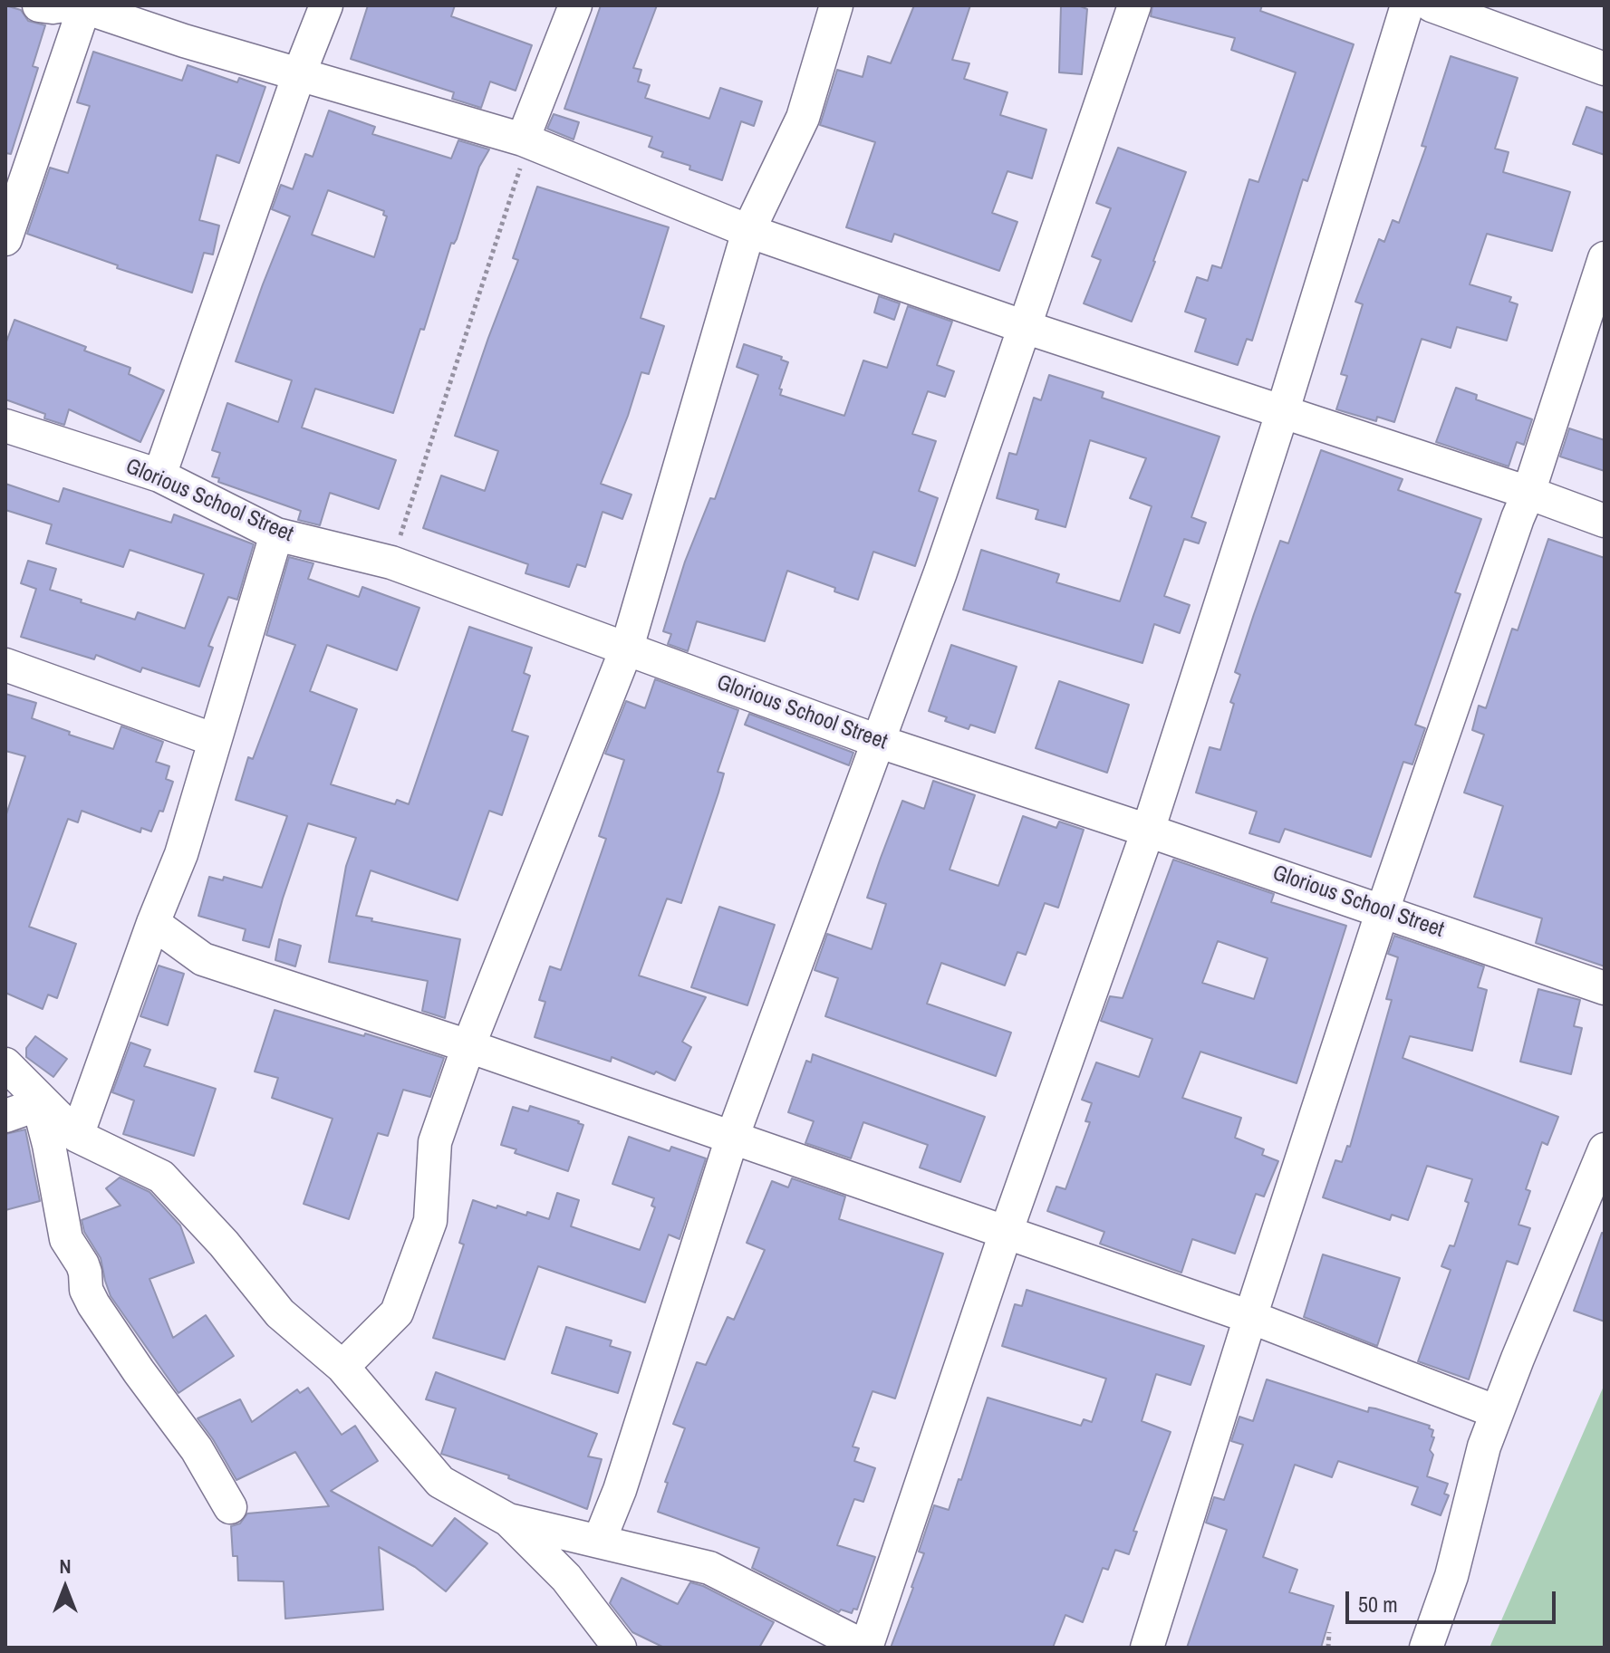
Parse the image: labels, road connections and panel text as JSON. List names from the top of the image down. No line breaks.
{"streets":{"street":["Glorious School Street"]},"scale_bar":"50 m","north":"top"}
